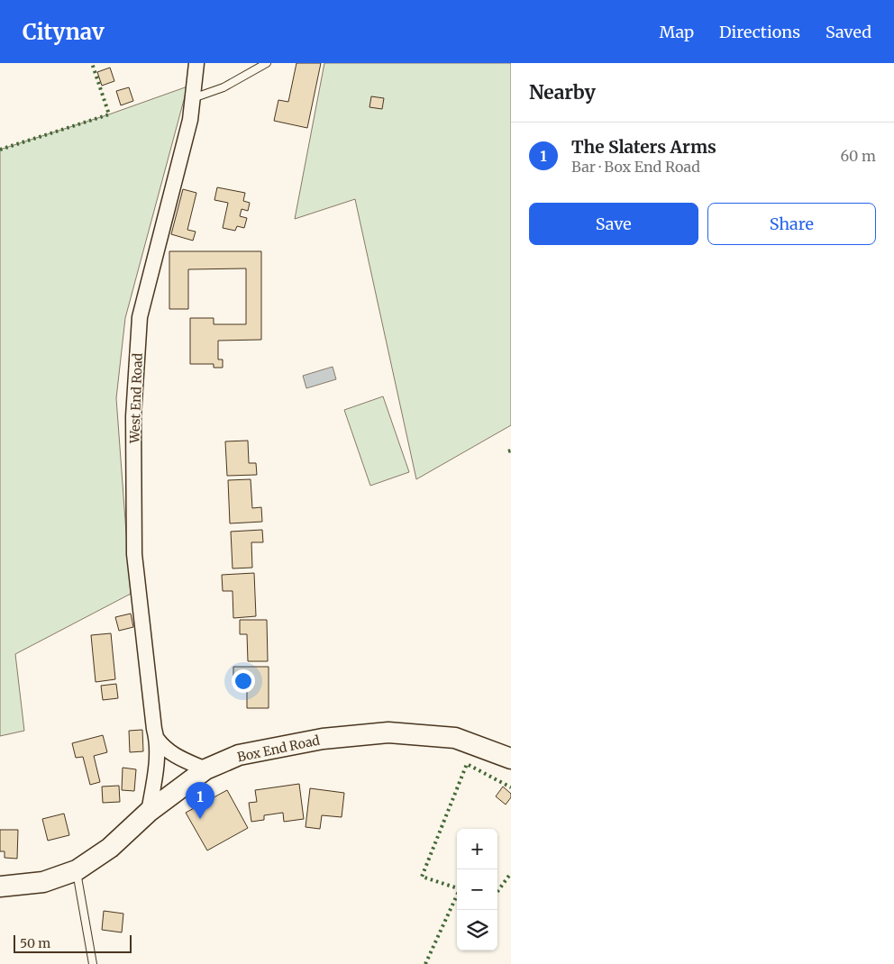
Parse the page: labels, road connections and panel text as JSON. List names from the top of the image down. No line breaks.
{"streets":{"street":["West End Road","Box End Road"]},"crossings":[["West End Road","Box End Road"]],"scale_bar":"50 m","page":{"header":"Citynav","nav":["Map","Directions","Saved"],"heading":"Nearby","list":[{"mark":"1","name":"The Slaters Arms","note":"Bar · Box End Road","value":"60 m"}],"buttons":["Save","Share"],"pins":"1","map_buttons":["+","−"],"scale":"50 m"}}
